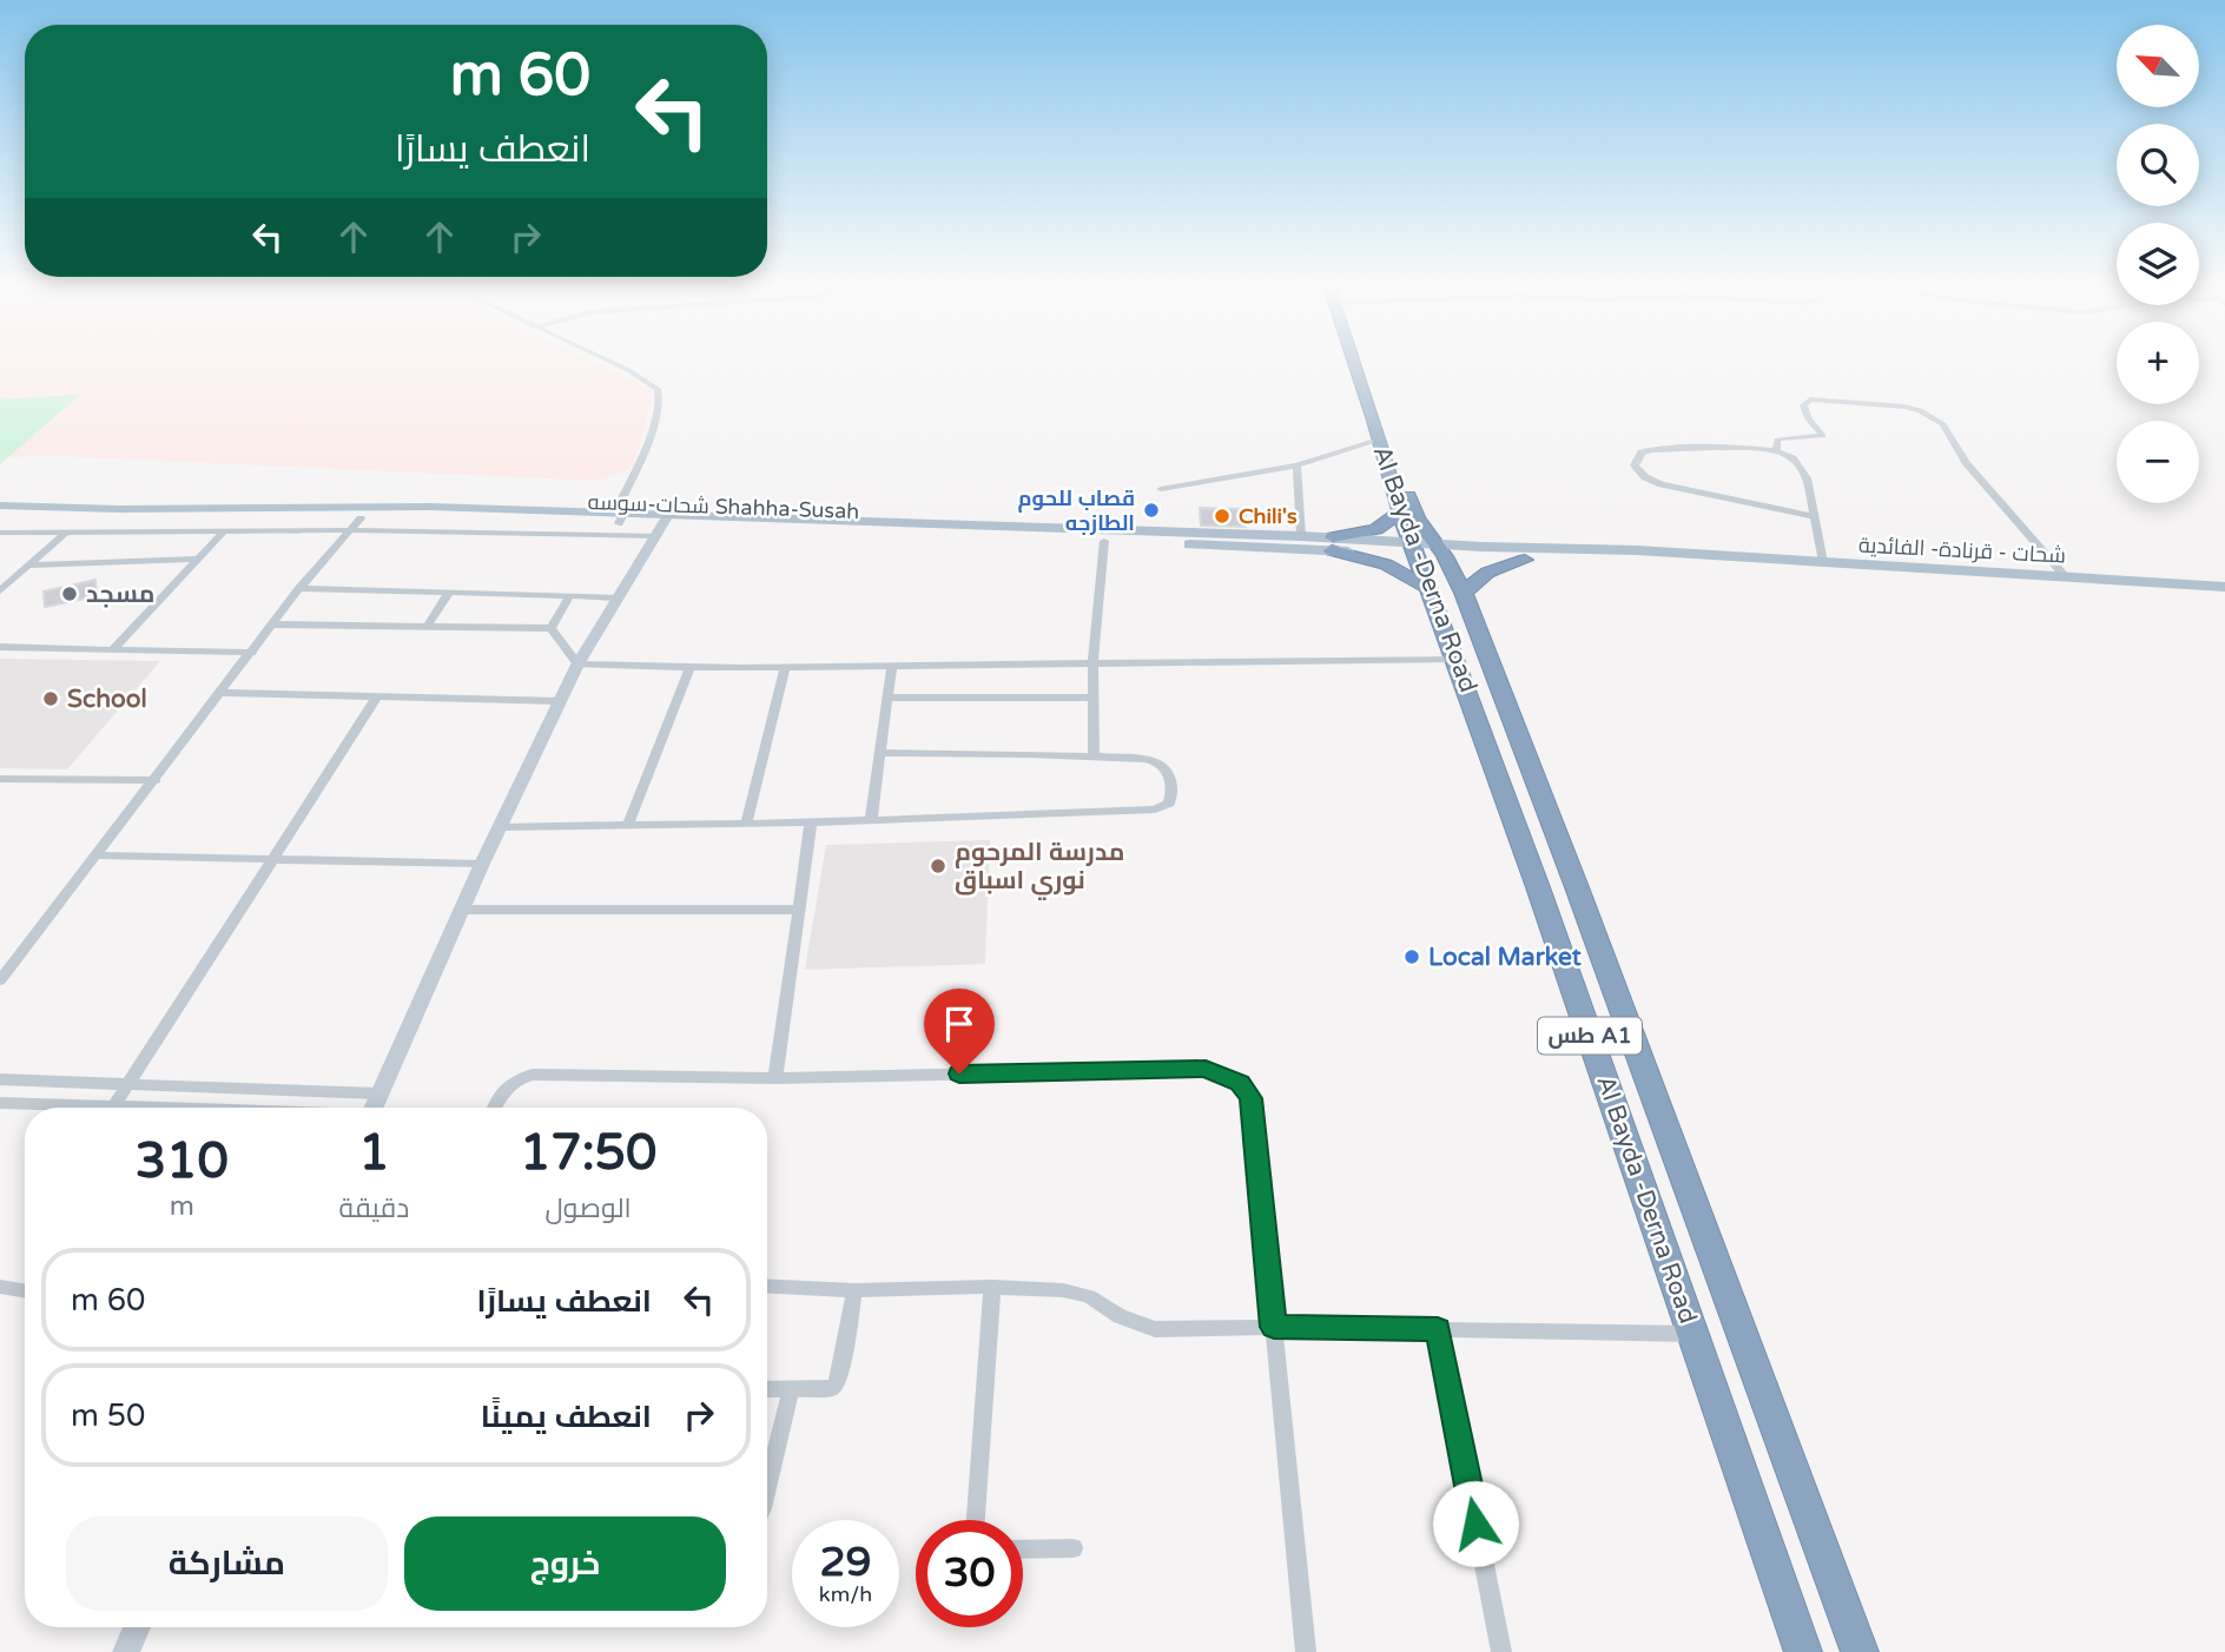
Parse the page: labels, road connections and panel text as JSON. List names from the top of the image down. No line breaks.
{"streets":{"highway":["Al Bayda -Derna Road","طس A1"],"main road":["شحات-سوسه Shahha-Susah","شحات - قرنادة- الفائدية"]},"crossings":[["شحات-سوسه Shahha-Susah","Al Bayda -Derna Road"],["Al Bayda -Derna Road","طس A1"]],"places":["قصاب للحوم الطازجه","Chili's","مسجد","School","مدرسة المرحوم نوري اسباق","Local Market"],"north":"top left","page":{"map_buttons":["+","−"],"turn":["60 m","انعطف يسارًا"],"eta":["17:50","الوصول","1","دقيقة","310","m"],"list":[{"name":"انعطف يسارًا","value":"60 m"},{"name":"انعطف يمينًا","value":"50 m"}],"buttons":["خروج","مشاركة"],"speed":"29 km/h","limit":"30"}}
